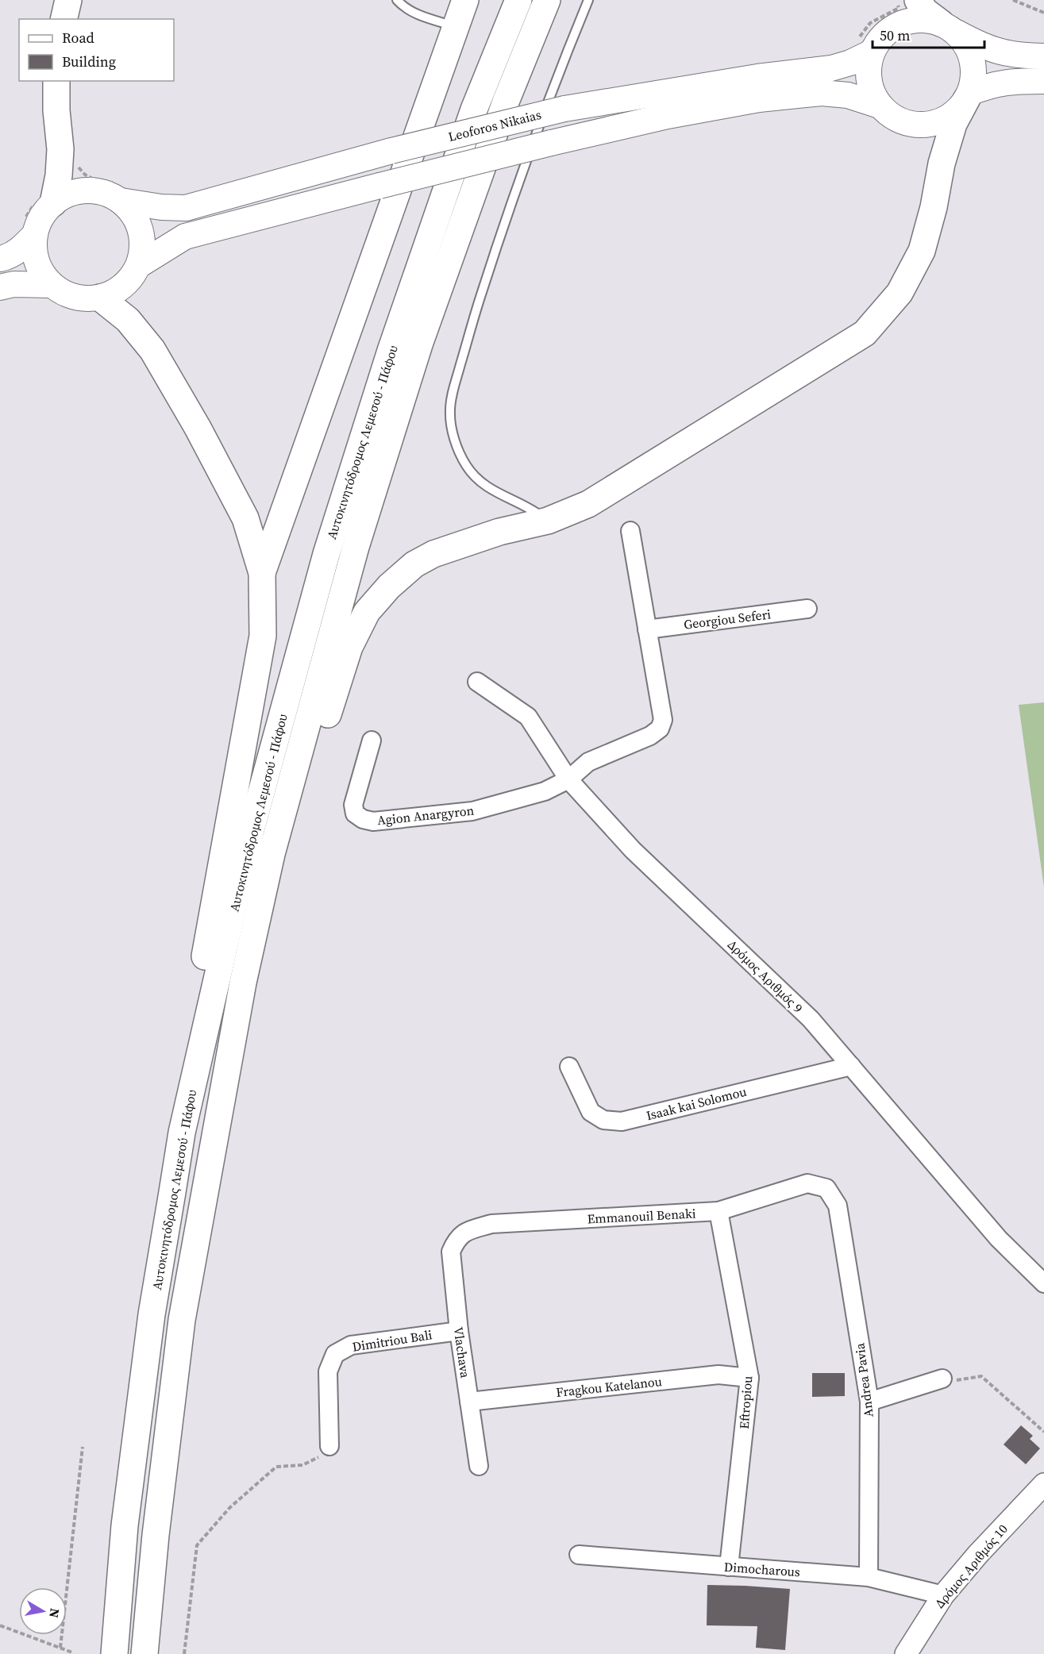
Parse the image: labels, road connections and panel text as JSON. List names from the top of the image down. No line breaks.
{"streets":{"highway":["Αυτοκινητόδρομος Λεμεσού - Πάφου"],"main road":["Leoforos Nikaias"],"street":["Georgiou Seferi","Agion Anargyron","Δρόμος Αριθμός 9","Isaak kai Solomou","Emmanouil Benaki","Dimitriou Bali","Vlachava","Andrea Pavia","Fragkou Katelanou","Eftropiou","Δρόμος Αριθμός 10","Dimocharous"]},"crossings":[["Agion Anargyron","Δρόμος Αριθμός 9"],["Δρόμος Αριθμός 9","Isaak kai Solomou"],["Emmanouil Benaki","Vlachava"],["Emmanouil Benaki","Andrea Pavia"],["Emmanouil Benaki","Eftropiou"],["Dimitriou Bali","Vlachava"],["Vlachava","Fragkou Katelanou"],["Andrea Pavia","Dimocharous"],["Fragkou Katelanou","Eftropiou"],["Eftropiou","Dimocharous"],["Δρόμος Αριθμός 10","Dimocharous"]],"legend":["Road","Building"],"scale_bar":"50 m","north":"right"}
